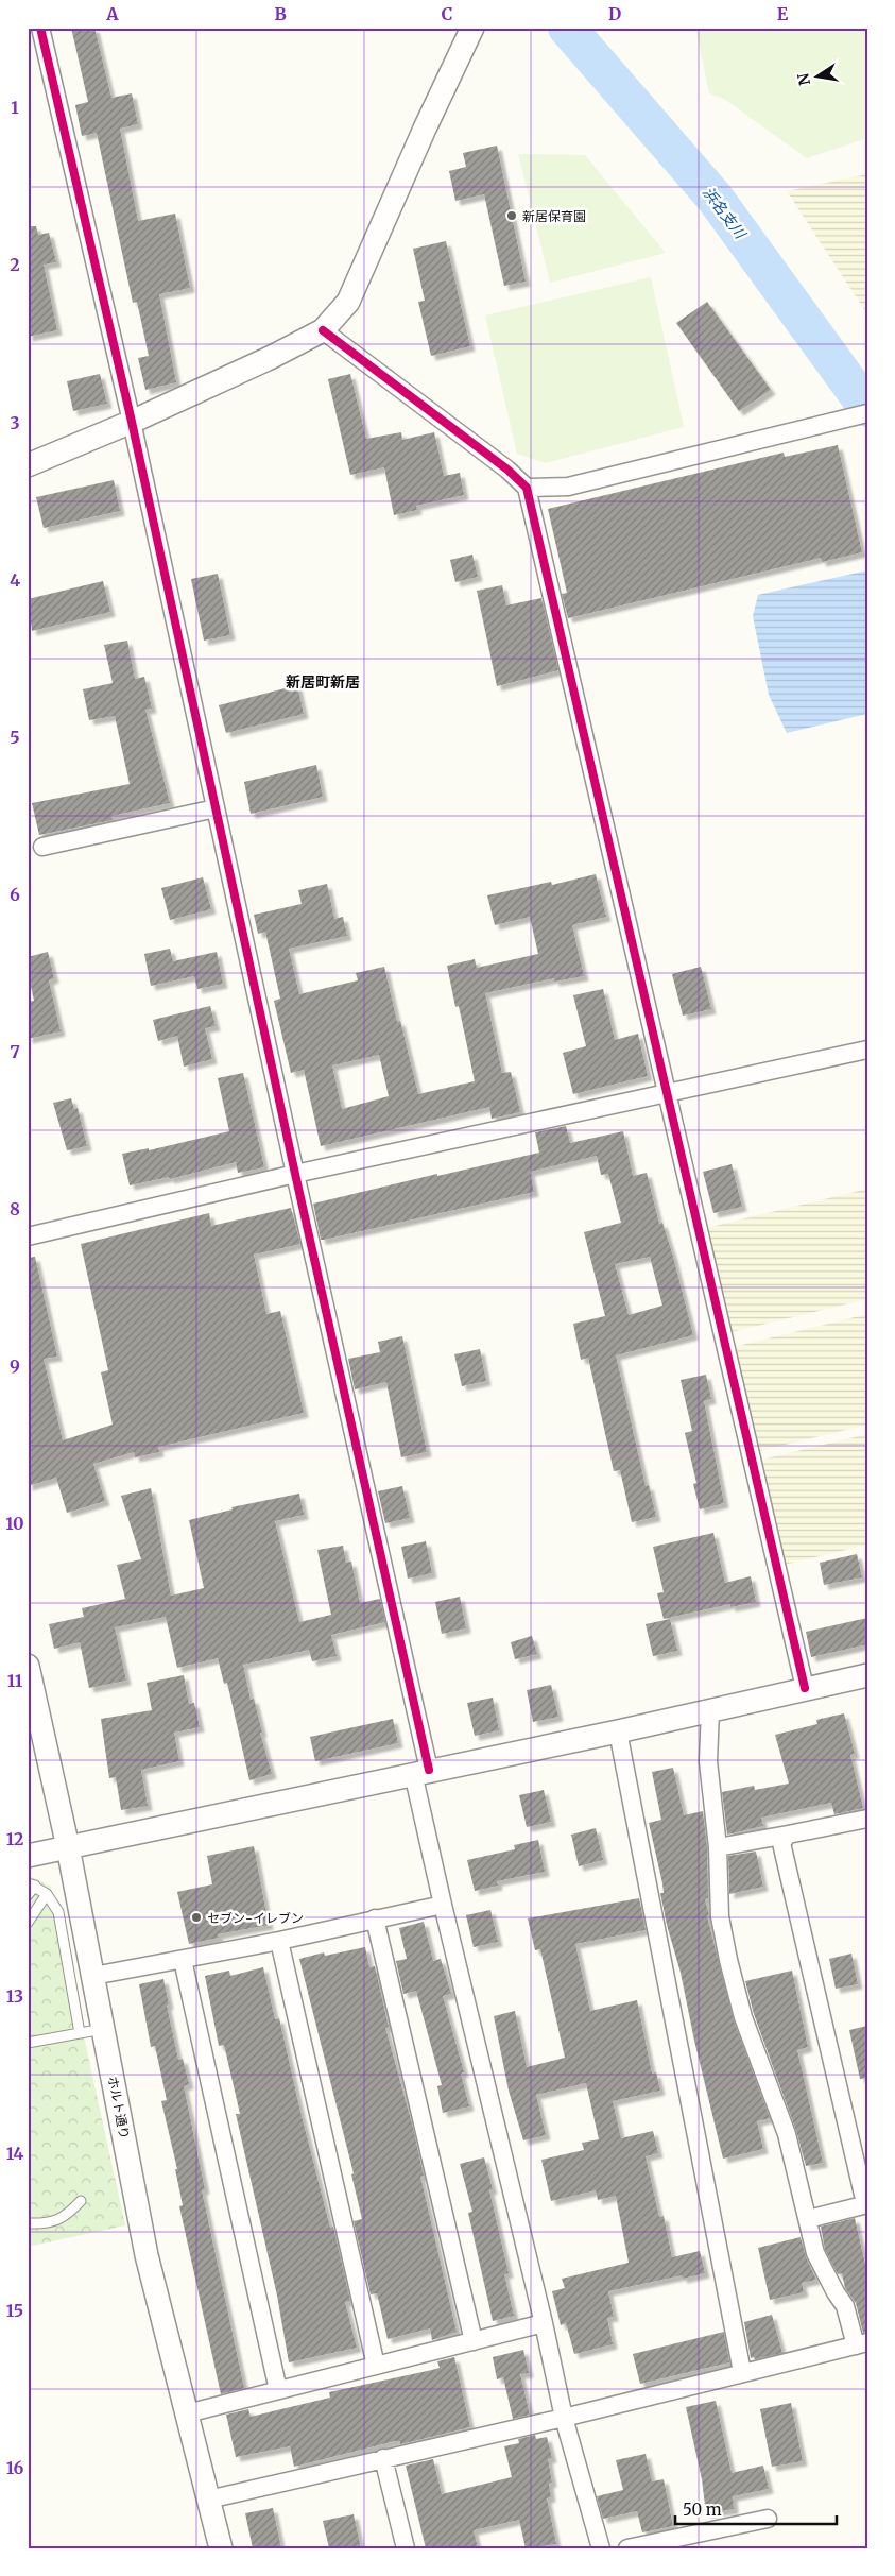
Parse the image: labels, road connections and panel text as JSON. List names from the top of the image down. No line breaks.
{"streets":{"street":["ホルト通り"]},"districts":["新居町新居"],"water":["浜名支川"],"places":["新居保育園","セブン-イレブン"],"scale_bar":"50 m","north":"left","grid":{"columns":["A","B","C","D","E"],"rows":["1","2","3","4","5","6","7","8","9","10","11","12","13","14","15","16"]}}
